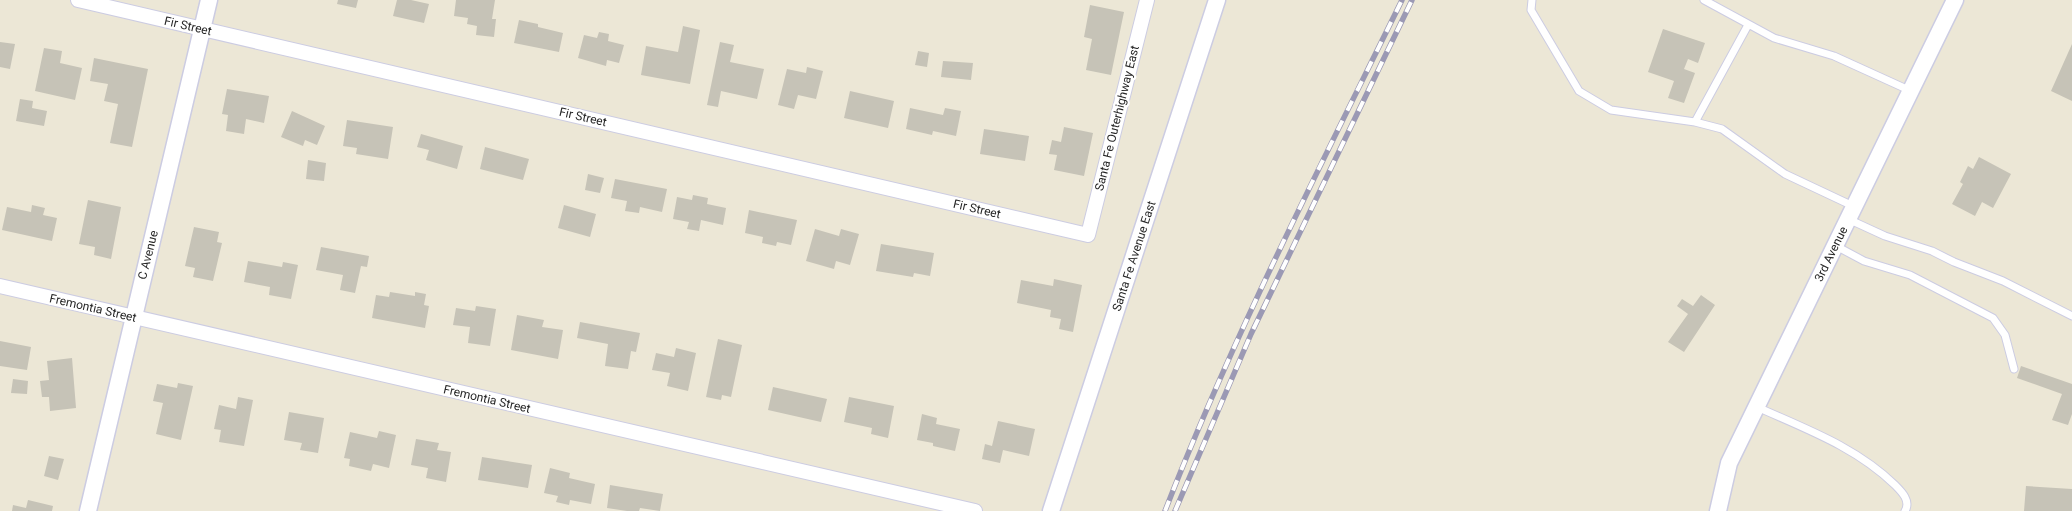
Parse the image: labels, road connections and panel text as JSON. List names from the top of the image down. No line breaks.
{"streets":{"street":["Fir Street","Santa Fe Outerhighway East","3rd Avenue","C Avenue","Santa Fe Avenue East","Fremontia Street"]},"crossings":[["Fir Street","Santa Fe Outerhighway East"],["Fir Street","C Avenue"],["C Avenue","Fremontia Street"]]}
